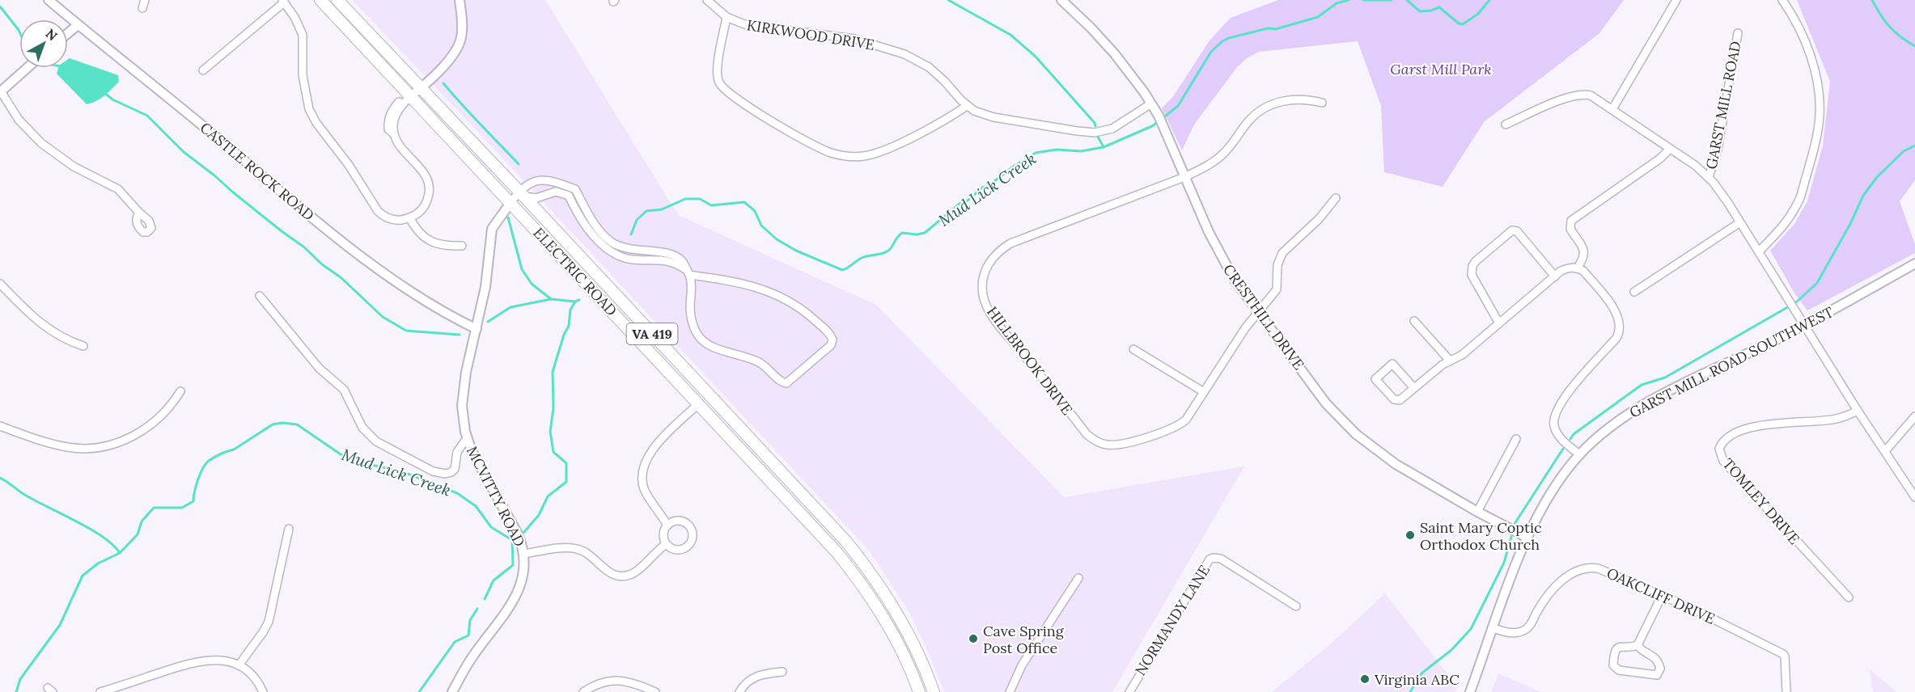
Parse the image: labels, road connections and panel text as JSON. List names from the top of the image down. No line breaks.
{"streets":{"main road":["ELECTRIC ROAD","VA 419"],"street":["KIRKWOOD DRIVE","GARST MILL ROAD","CASTLE ROCK ROAD","CRESTHILL DRIVE","HILLBROOK DRIVE","GARST MILL ROAD SOUTHWEST","MCVITTY ROAD","TOMLEY DRIVE","OAKCLIFF DRIVE","NORMANDY LANE"]},"crossings":[["KIRKWOOD DRIVE","CRESTHILL DRIVE"],["GARST MILL ROAD","GARST MILL ROAD SOUTHWEST"],["GARST MILL ROAD","TOMLEY DRIVE"],["CASTLE ROCK ROAD","MCVITTY ROAD"],["ELECTRIC ROAD","MCVITTY ROAD"],["CRESTHILL DRIVE","HILLBROOK DRIVE"],["CRESTHILL DRIVE","GARST MILL ROAD SOUTHWEST"],["GARST MILL ROAD SOUTHWEST","OAKCLIFF DRIVE"]],"water":["Mud Lick Creek"],"parks":["Garst Mill Park"],"places":["Saint Mary Coptic Orthodox Church","Cave Spring Post Office","Virginia ABC"],"north":"top right"}
